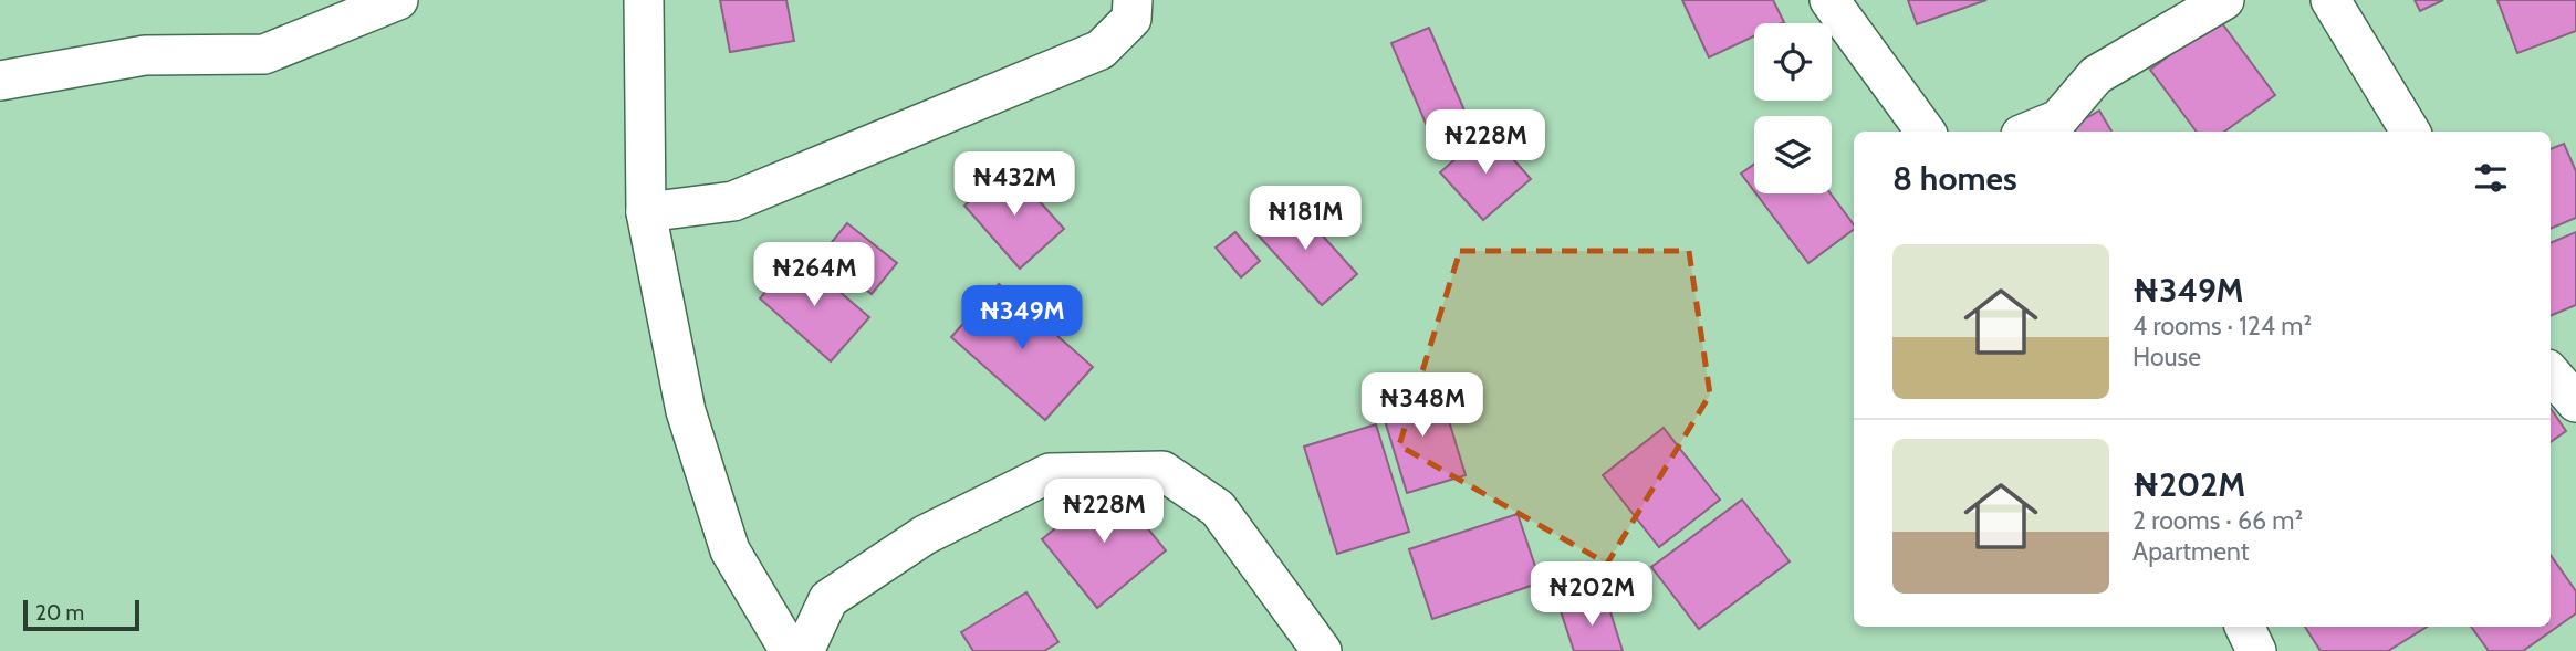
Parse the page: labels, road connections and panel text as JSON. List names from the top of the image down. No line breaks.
{"scale_bar":"20 m","page":{"price":["₦228M","₦432M","₦181M","₦264M","₦349M","₦348M","₦228M","₦202M"],"heading":"8 homes","list":[{"name":"₦349M","note":"4 rooms · 124 m² · House"},{"name":"₦202M","note":"2 rooms · 66 m² · Apartment"}],"scale":"20 m"}}
